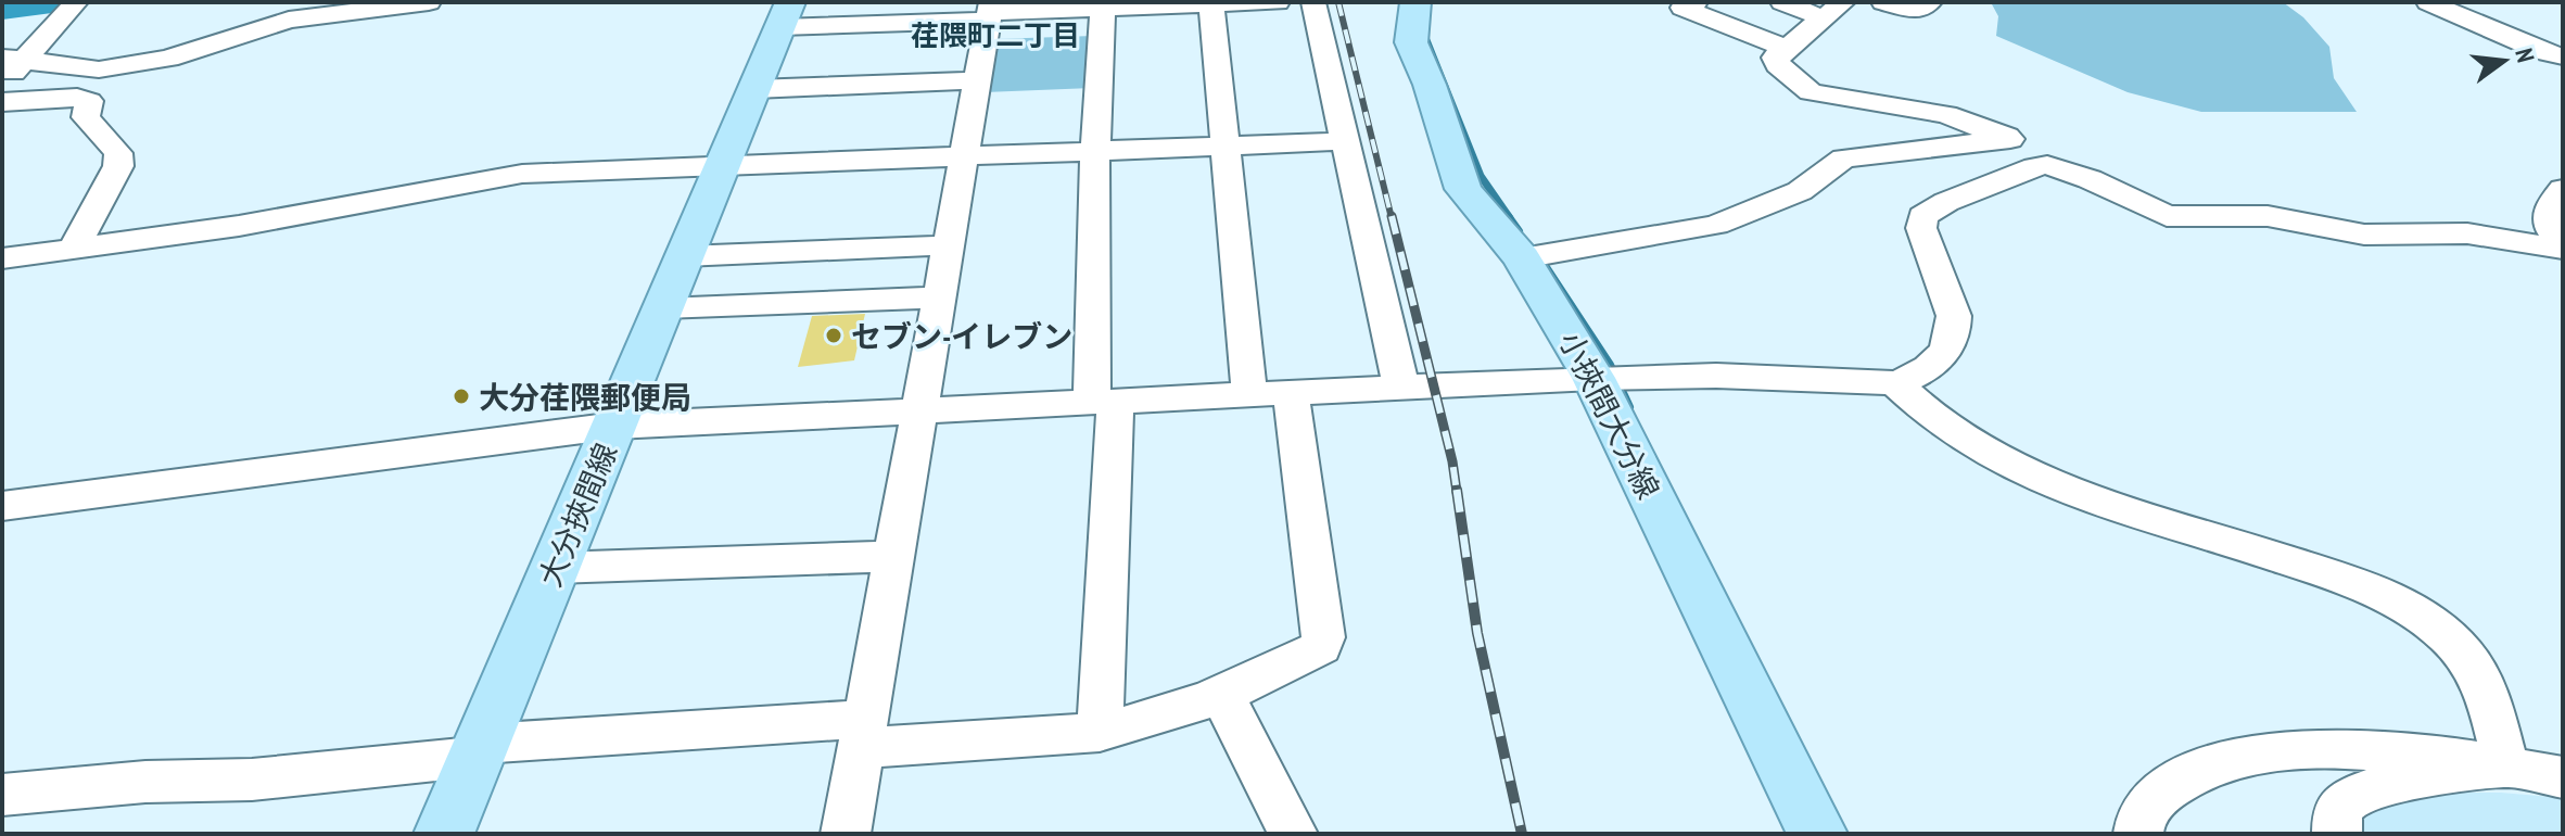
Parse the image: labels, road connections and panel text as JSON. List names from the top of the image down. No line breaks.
{"streets":{"main road":["小挾間大分線","大分挾間線"]},"districts":["荏隈町二丁目"],"places":["セブン-イレブン","大分荏隈郵便局"],"north":"right"}
